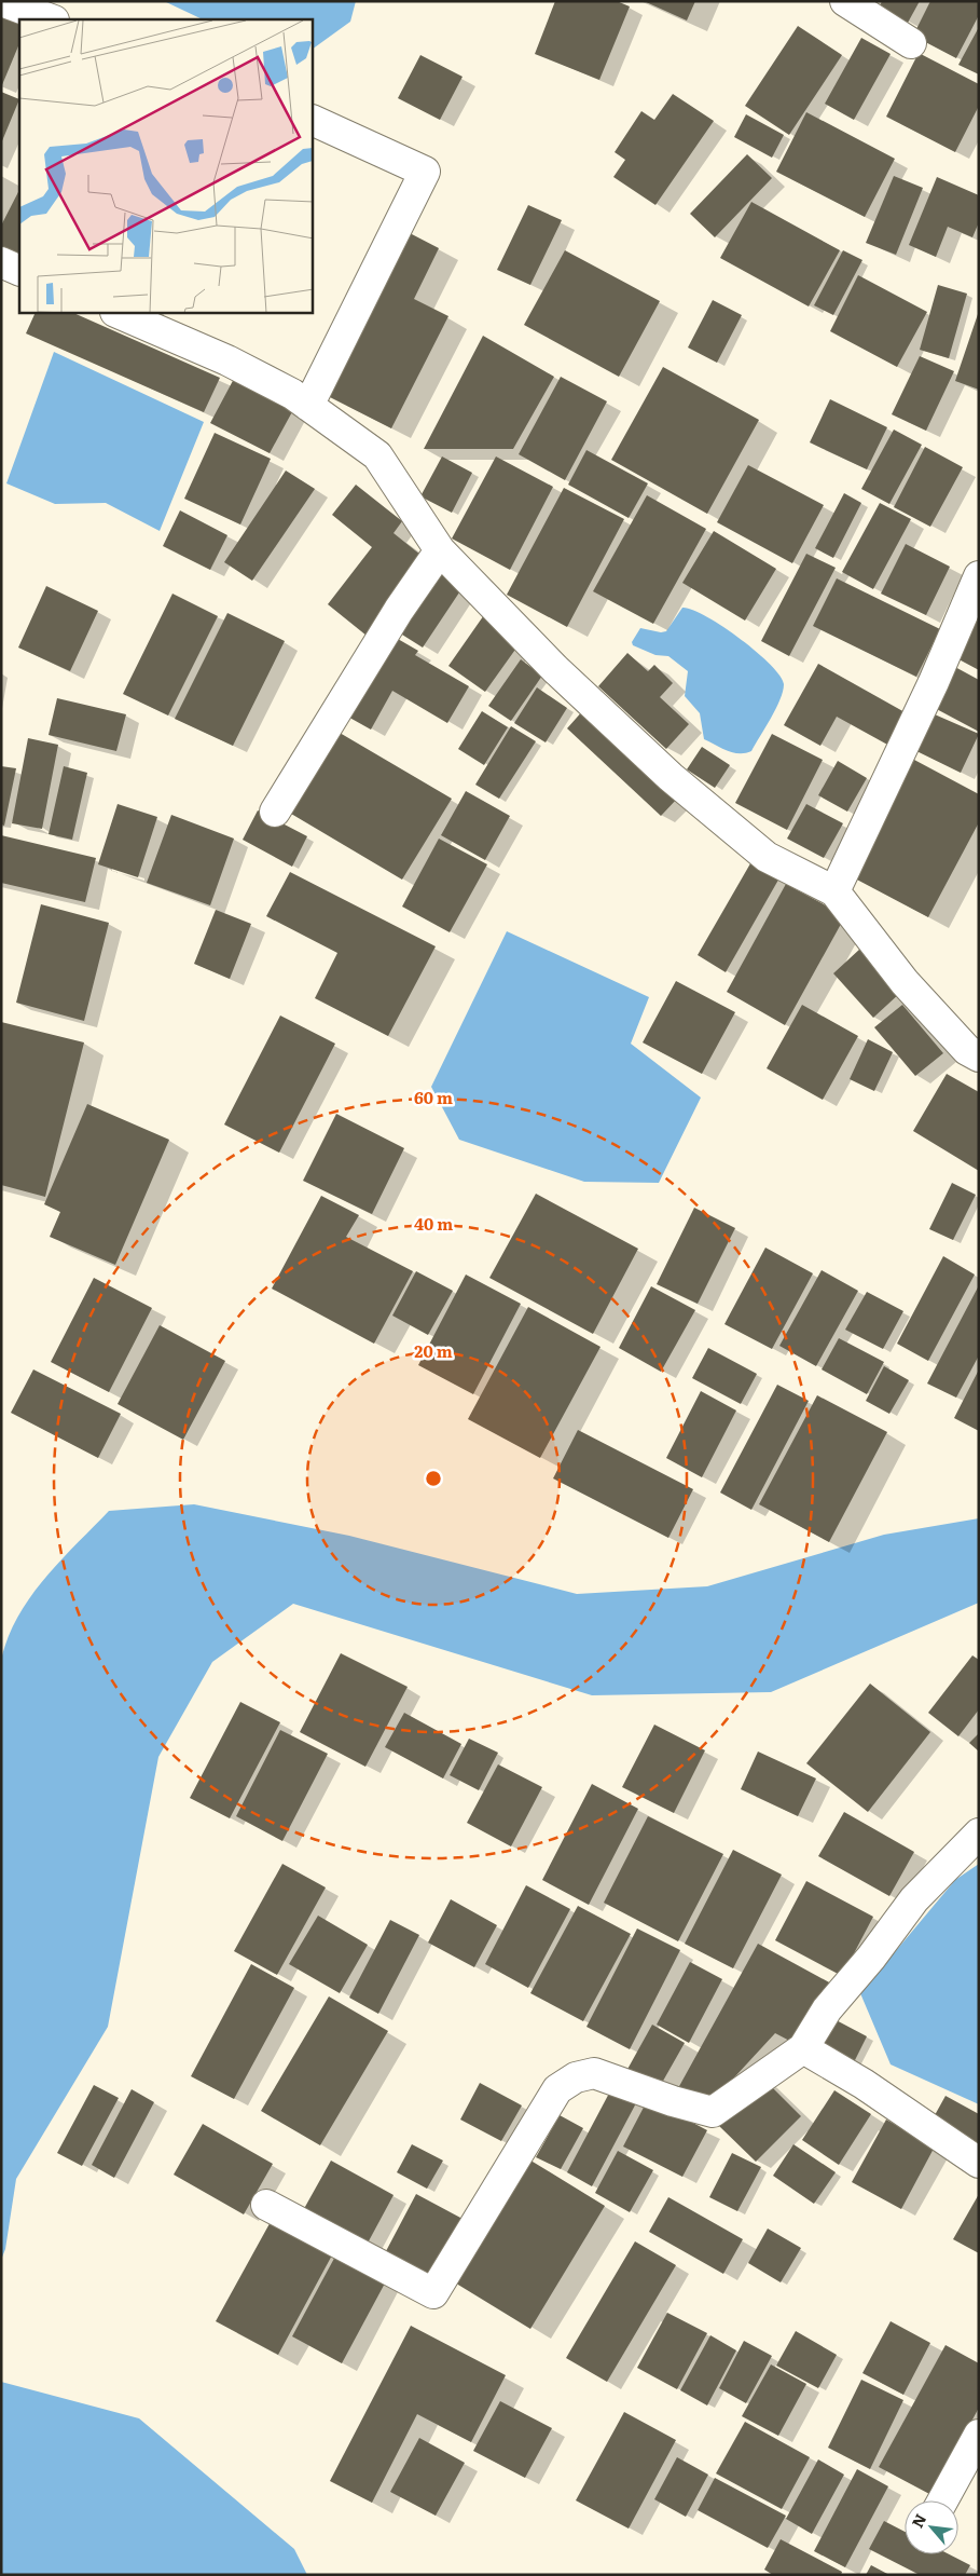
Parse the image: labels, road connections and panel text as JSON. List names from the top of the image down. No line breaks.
{"north":"top left","rings":["60 m","40 m","20 m"]}
